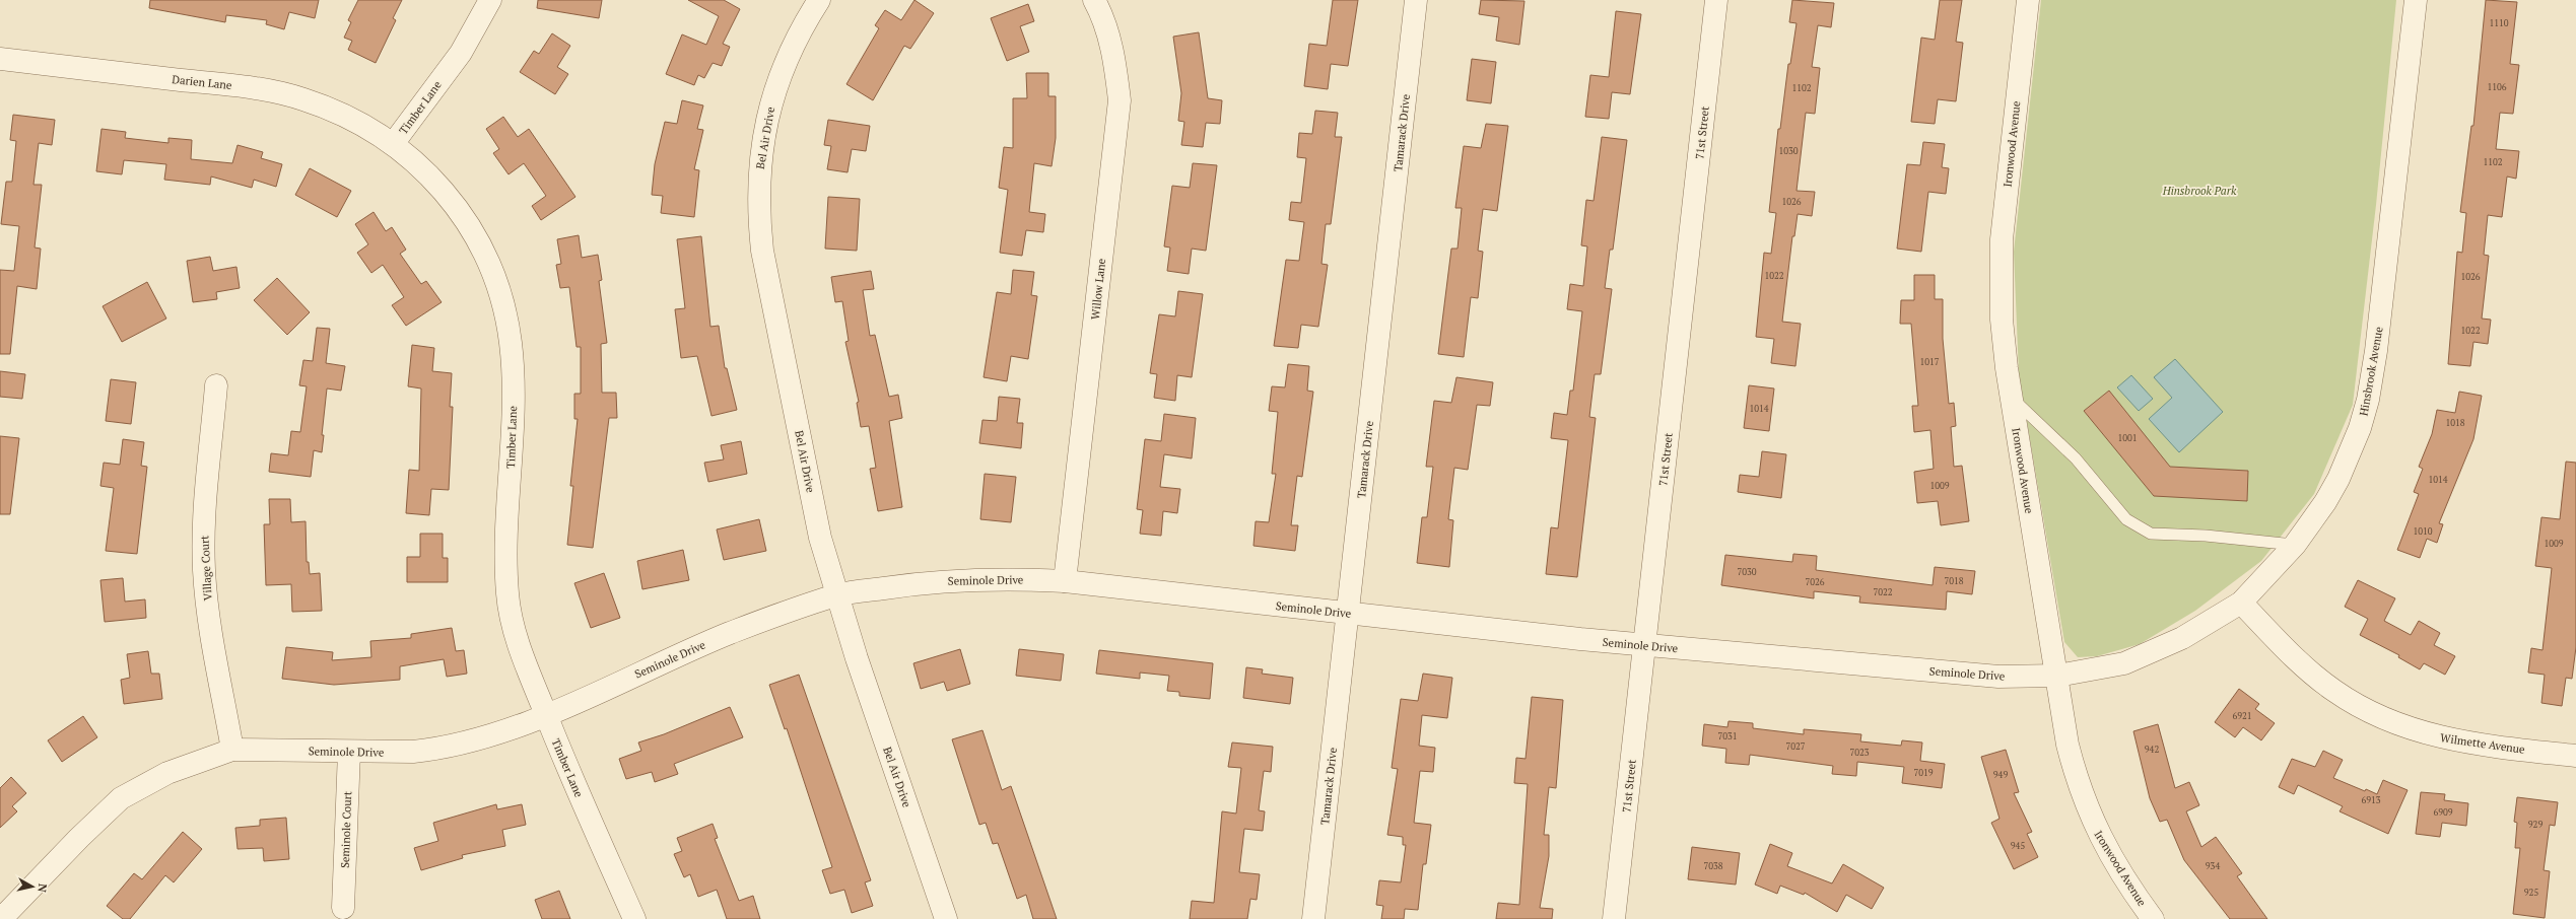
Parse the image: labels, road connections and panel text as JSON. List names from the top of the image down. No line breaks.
{"streets":{"street":["Darien Lane","Timber Lane","Tamarack Drive","71st Street","Bel Air Drive","Ironwood Avenue","Willow Lane","Hinsbrook Avenue","Village Court","Seminole Drive","Wilmette Avenue","Seminole Court"]},"crossings":[["Darien Lane","Timber Lane"],["Timber Lane","Seminole Drive"],["Tamarack Drive","Seminole Drive"],["71st Street","Seminole Drive"],["Bel Air Drive","Seminole Drive"],["Ironwood Avenue","Hinsbrook Avenue"],["Ironwood Avenue","Seminole Drive"],["Willow Lane","Seminole Drive"],["Hinsbrook Avenue","Seminole Drive"],["Hinsbrook Avenue","Wilmette Avenue"],["Village Court","Seminole Drive"],["Seminole Drive","Seminole Court"]],"parks":["Hinsbrook Park"],"house_numbers":["1110","1106","1102","1030","1102","1026","1022","1026","1022","1017","1014","1018","1001","1014","1009","1010","1009","7030","7018","7026","7022","6921","7031","7027","942","7023","7019","949","6913","6909","929","945","7038","934","925"],"north":"right"}
